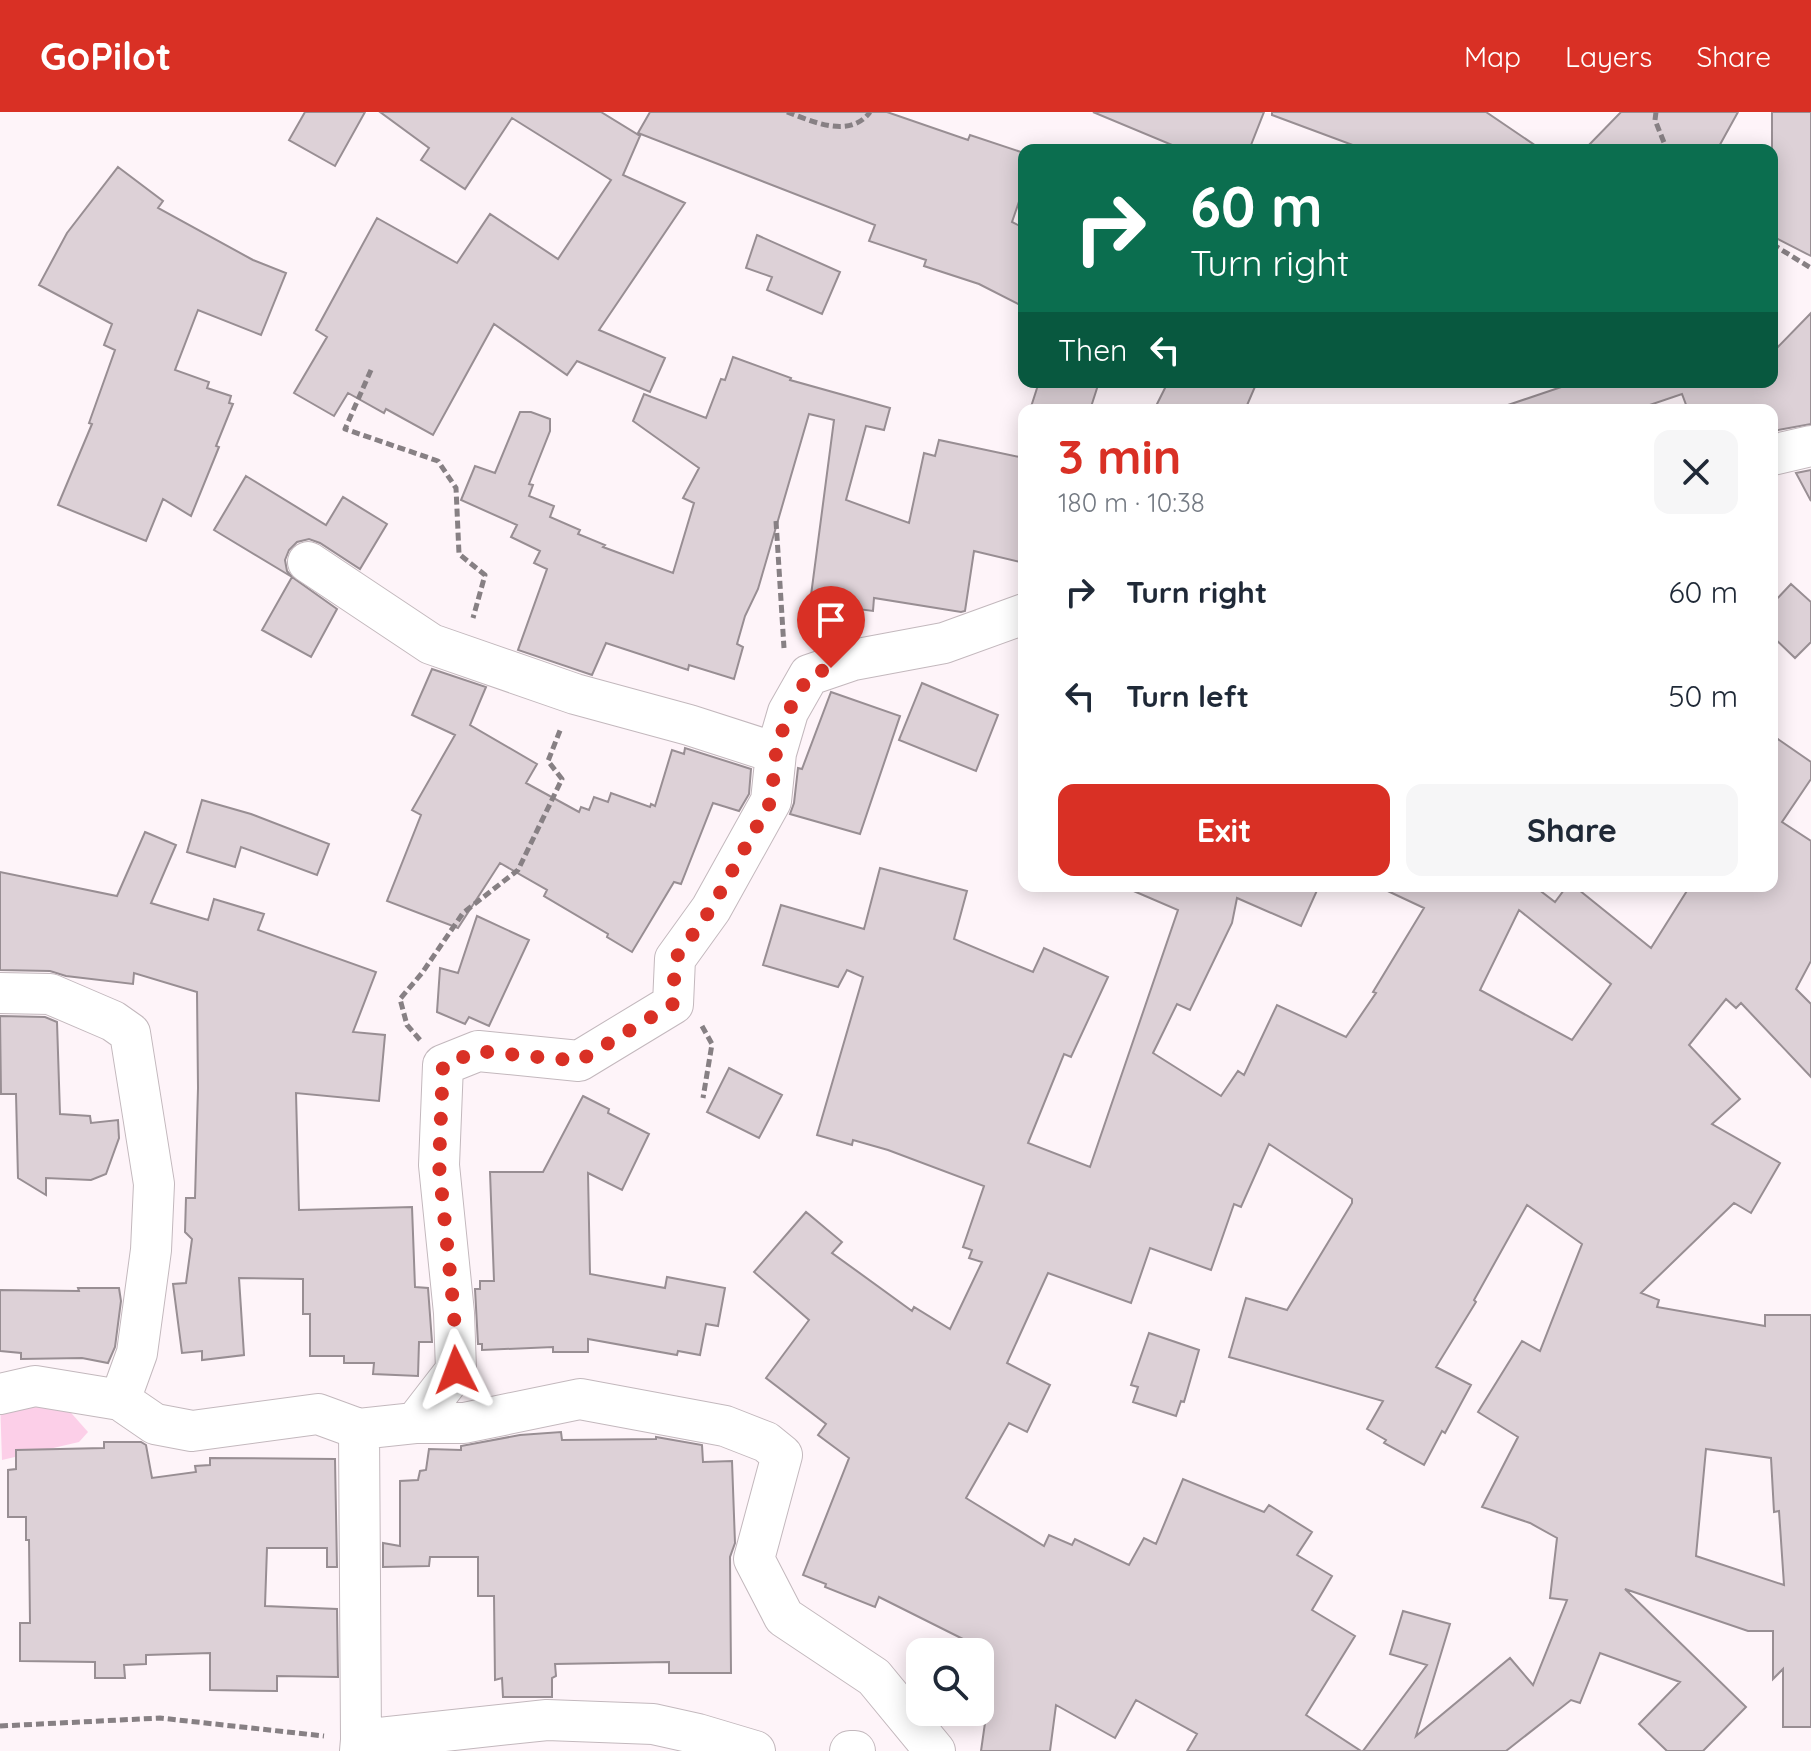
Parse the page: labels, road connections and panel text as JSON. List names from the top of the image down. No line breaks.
{"page":{"header":"GoPilot","nav":["Map","Layers","Share"],"turn":["60 m","Turn right"],"then":"Then","heading":["3 min","180 m · 10:38"],"list":[{"name":"Turn right","value":"60 m"},{"name":"Turn left","value":"50 m"}],"buttons":["Exit","Share"]}}
